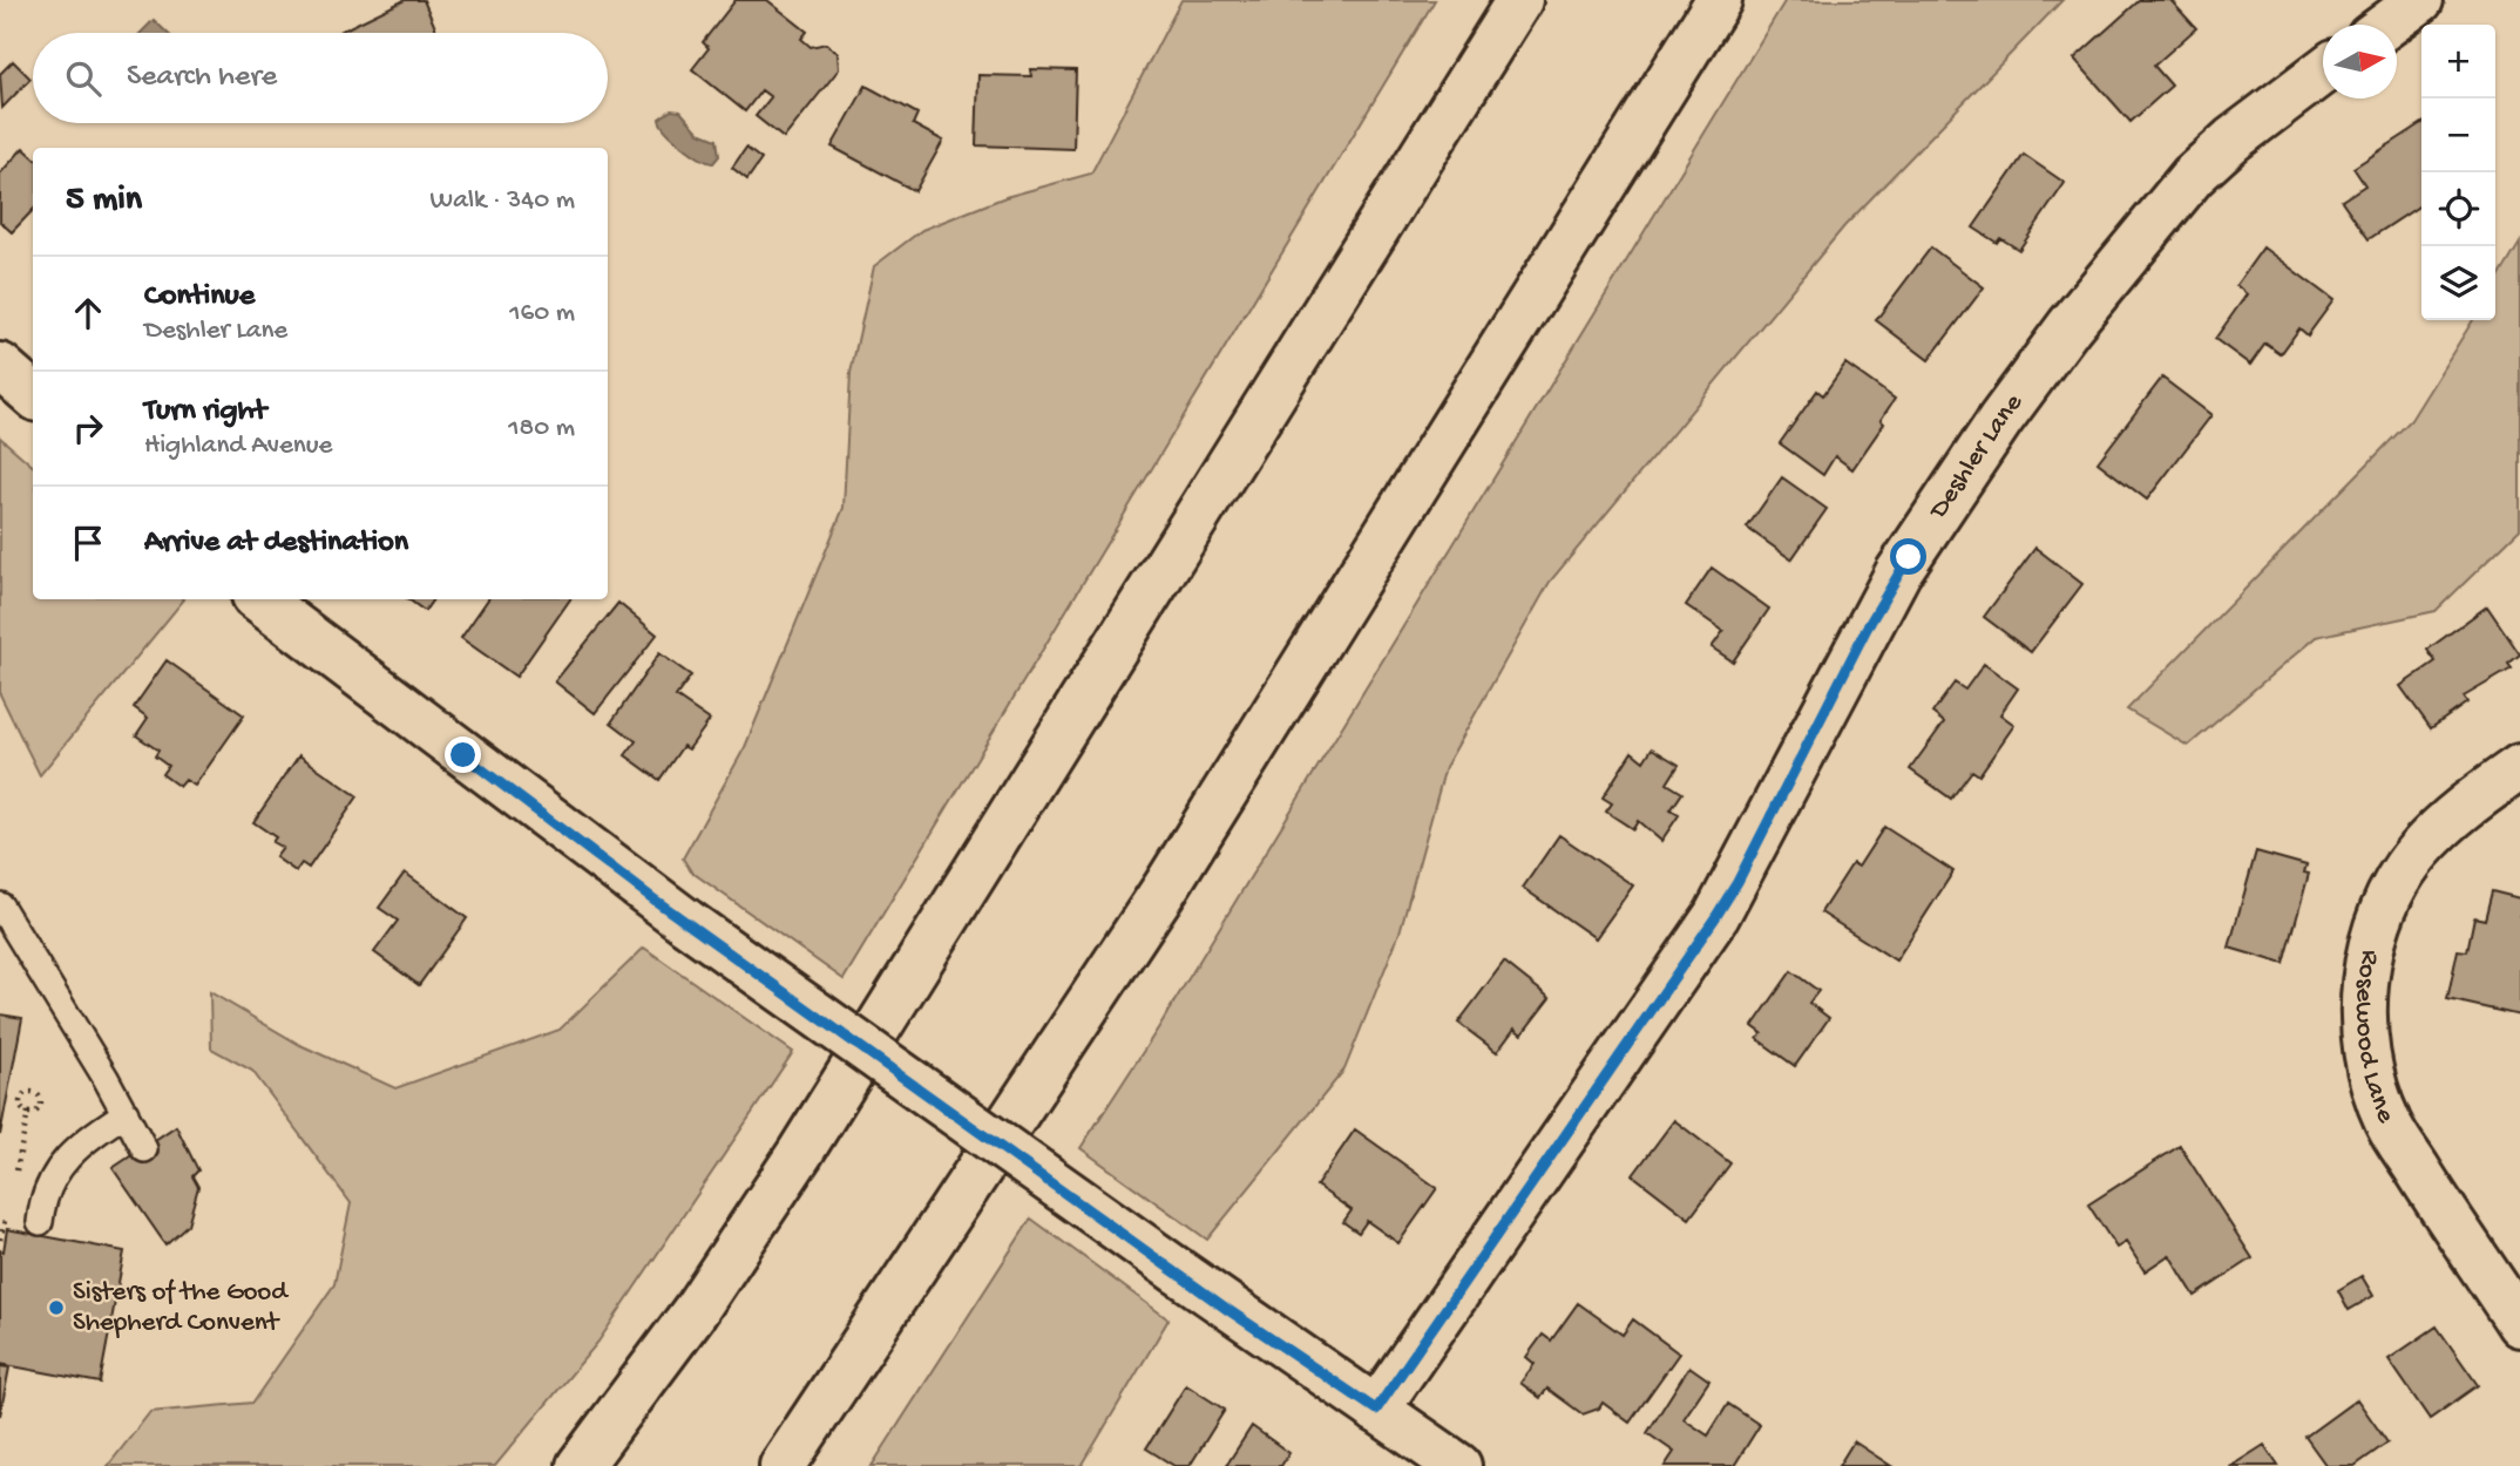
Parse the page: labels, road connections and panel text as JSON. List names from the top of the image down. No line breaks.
{"streets":{"main road":["Deshler Lane","Rosewood Lane"]},"places":["Sisters of the Good Shepherd Convent"],"north":"right","page":{"map_buttons":["+","−"],"search":"Search here","heading":["5 min","Walk · 340 m"],"list":[["Continue","Deshler Lane","160 m"],["Turn right","Highland Avenue","180 m"],"Arrive at destination"]}}
